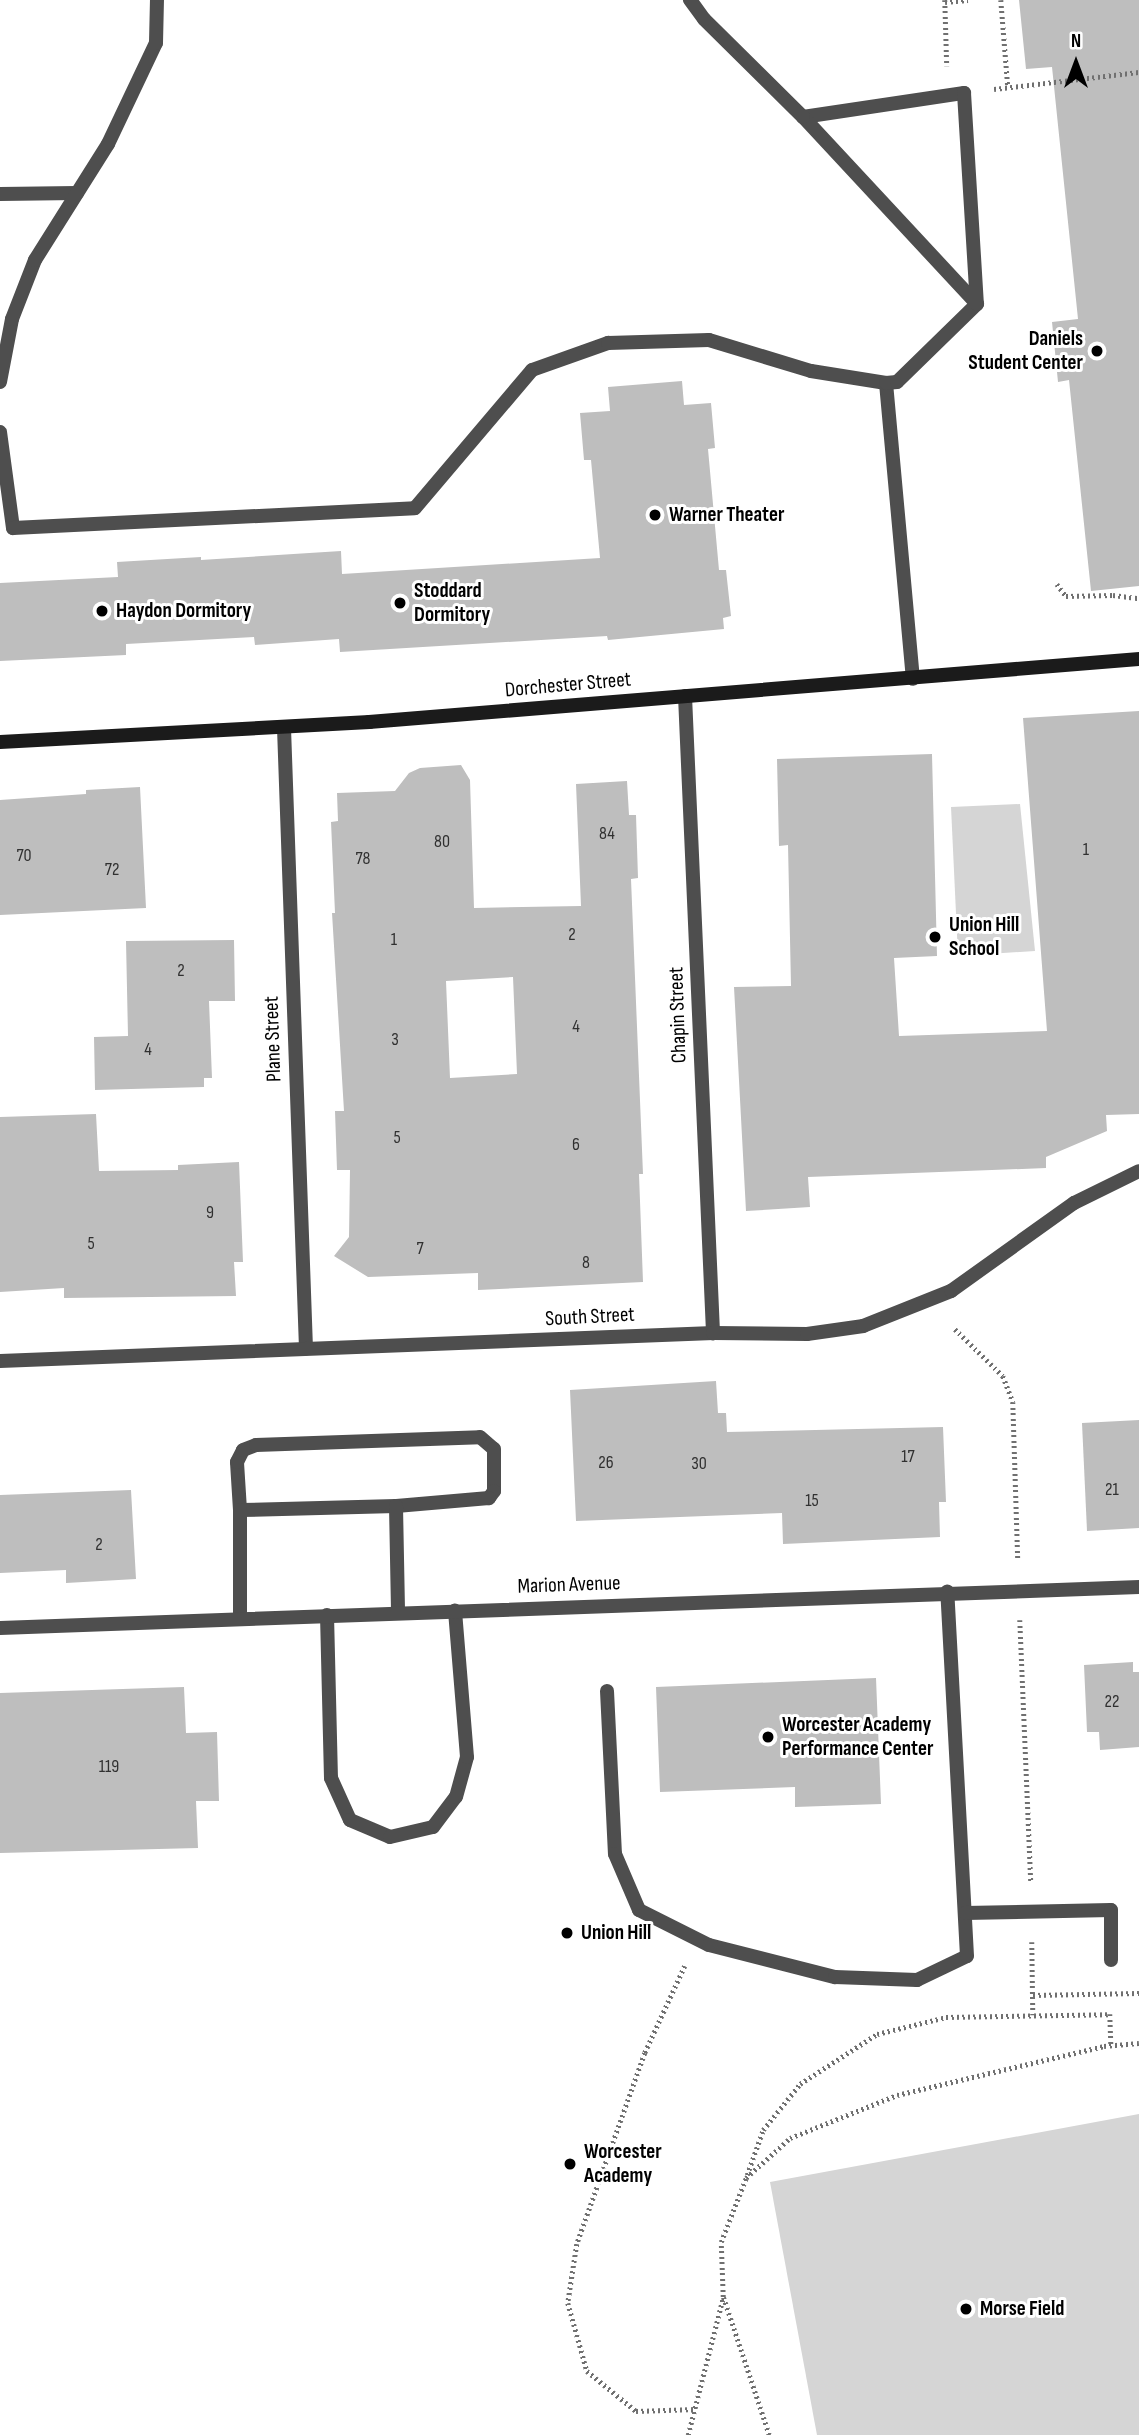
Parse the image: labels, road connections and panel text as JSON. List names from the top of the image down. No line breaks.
{"streets":{"street":["Dorchester Street","Chapin Street","Plane Street","South Street","Marion Avenue"]},"crossings":[["Dorchester Street","Chapin Street"],["Dorchester Street","Plane Street"],["Chapin Street","South Street"],["Plane Street","South Street"]],"places":["Daniels Student Center","Warner Theater","Stoddard Dormitory","Haydon Dormitory","Union Hill School","Worcester Academy Performance Center","Union Hill","Worcester Academy","Morse Field"],"house_numbers":["84","80","1","70","78","72","2","1","2","4","3","4","5","6","9","5","7","8","17","26","30","21","15","2","22","119"],"north":"top"}
